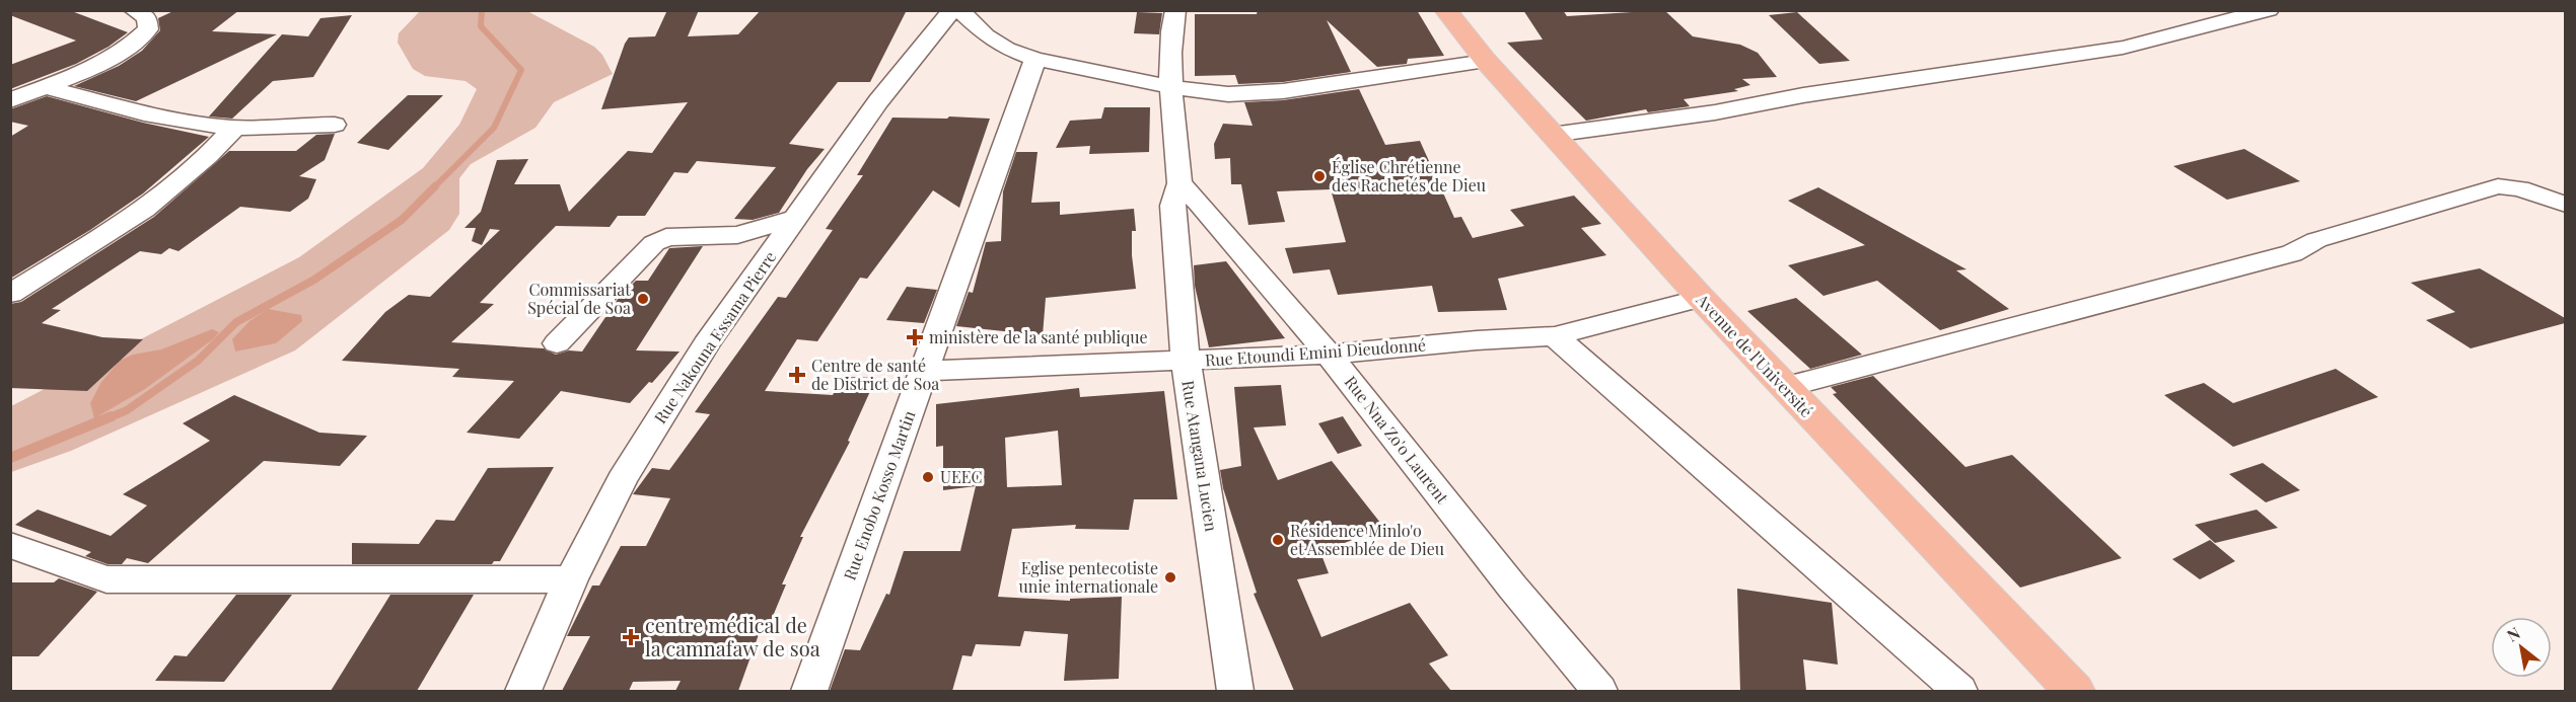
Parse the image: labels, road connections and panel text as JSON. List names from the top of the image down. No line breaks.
{"streets":{"main road":["Avenue de l'Université"],"street":["Rue Nakouna Essama Pierre","Rue Etoundi Emini Dieudonné","Rue Nna Zo'o Laurent","Rue Atangana Lucien","Rue Enobo Kosso Martin"]},"crossings":[["Rue Etoundi Emini Dieudonné","Avenue de l'Université"],["Rue Etoundi Emini Dieudonné","Rue Nna Zo'o Laurent"],["Rue Etoundi Emini Dieudonné","Rue Atangana Lucien"],["Rue Etoundi Emini Dieudonné","Rue Enobo Kosso Martin"],["Rue Nna Zo'o Laurent","Rue Atangana Lucien"]],"places":{"other":["Église Chrétienne des Rachetés de Dieu","Commissariat Spécial de Soa","UEEC","Résidence Minlo'o et Assemblée de Dieu","Eglise pentecotiste unie internationale"],"health":["ministère de la santé publique","Centre de santé de District de Soa","centre médical de la camnafaw de soa"]},"north":"top left"}
